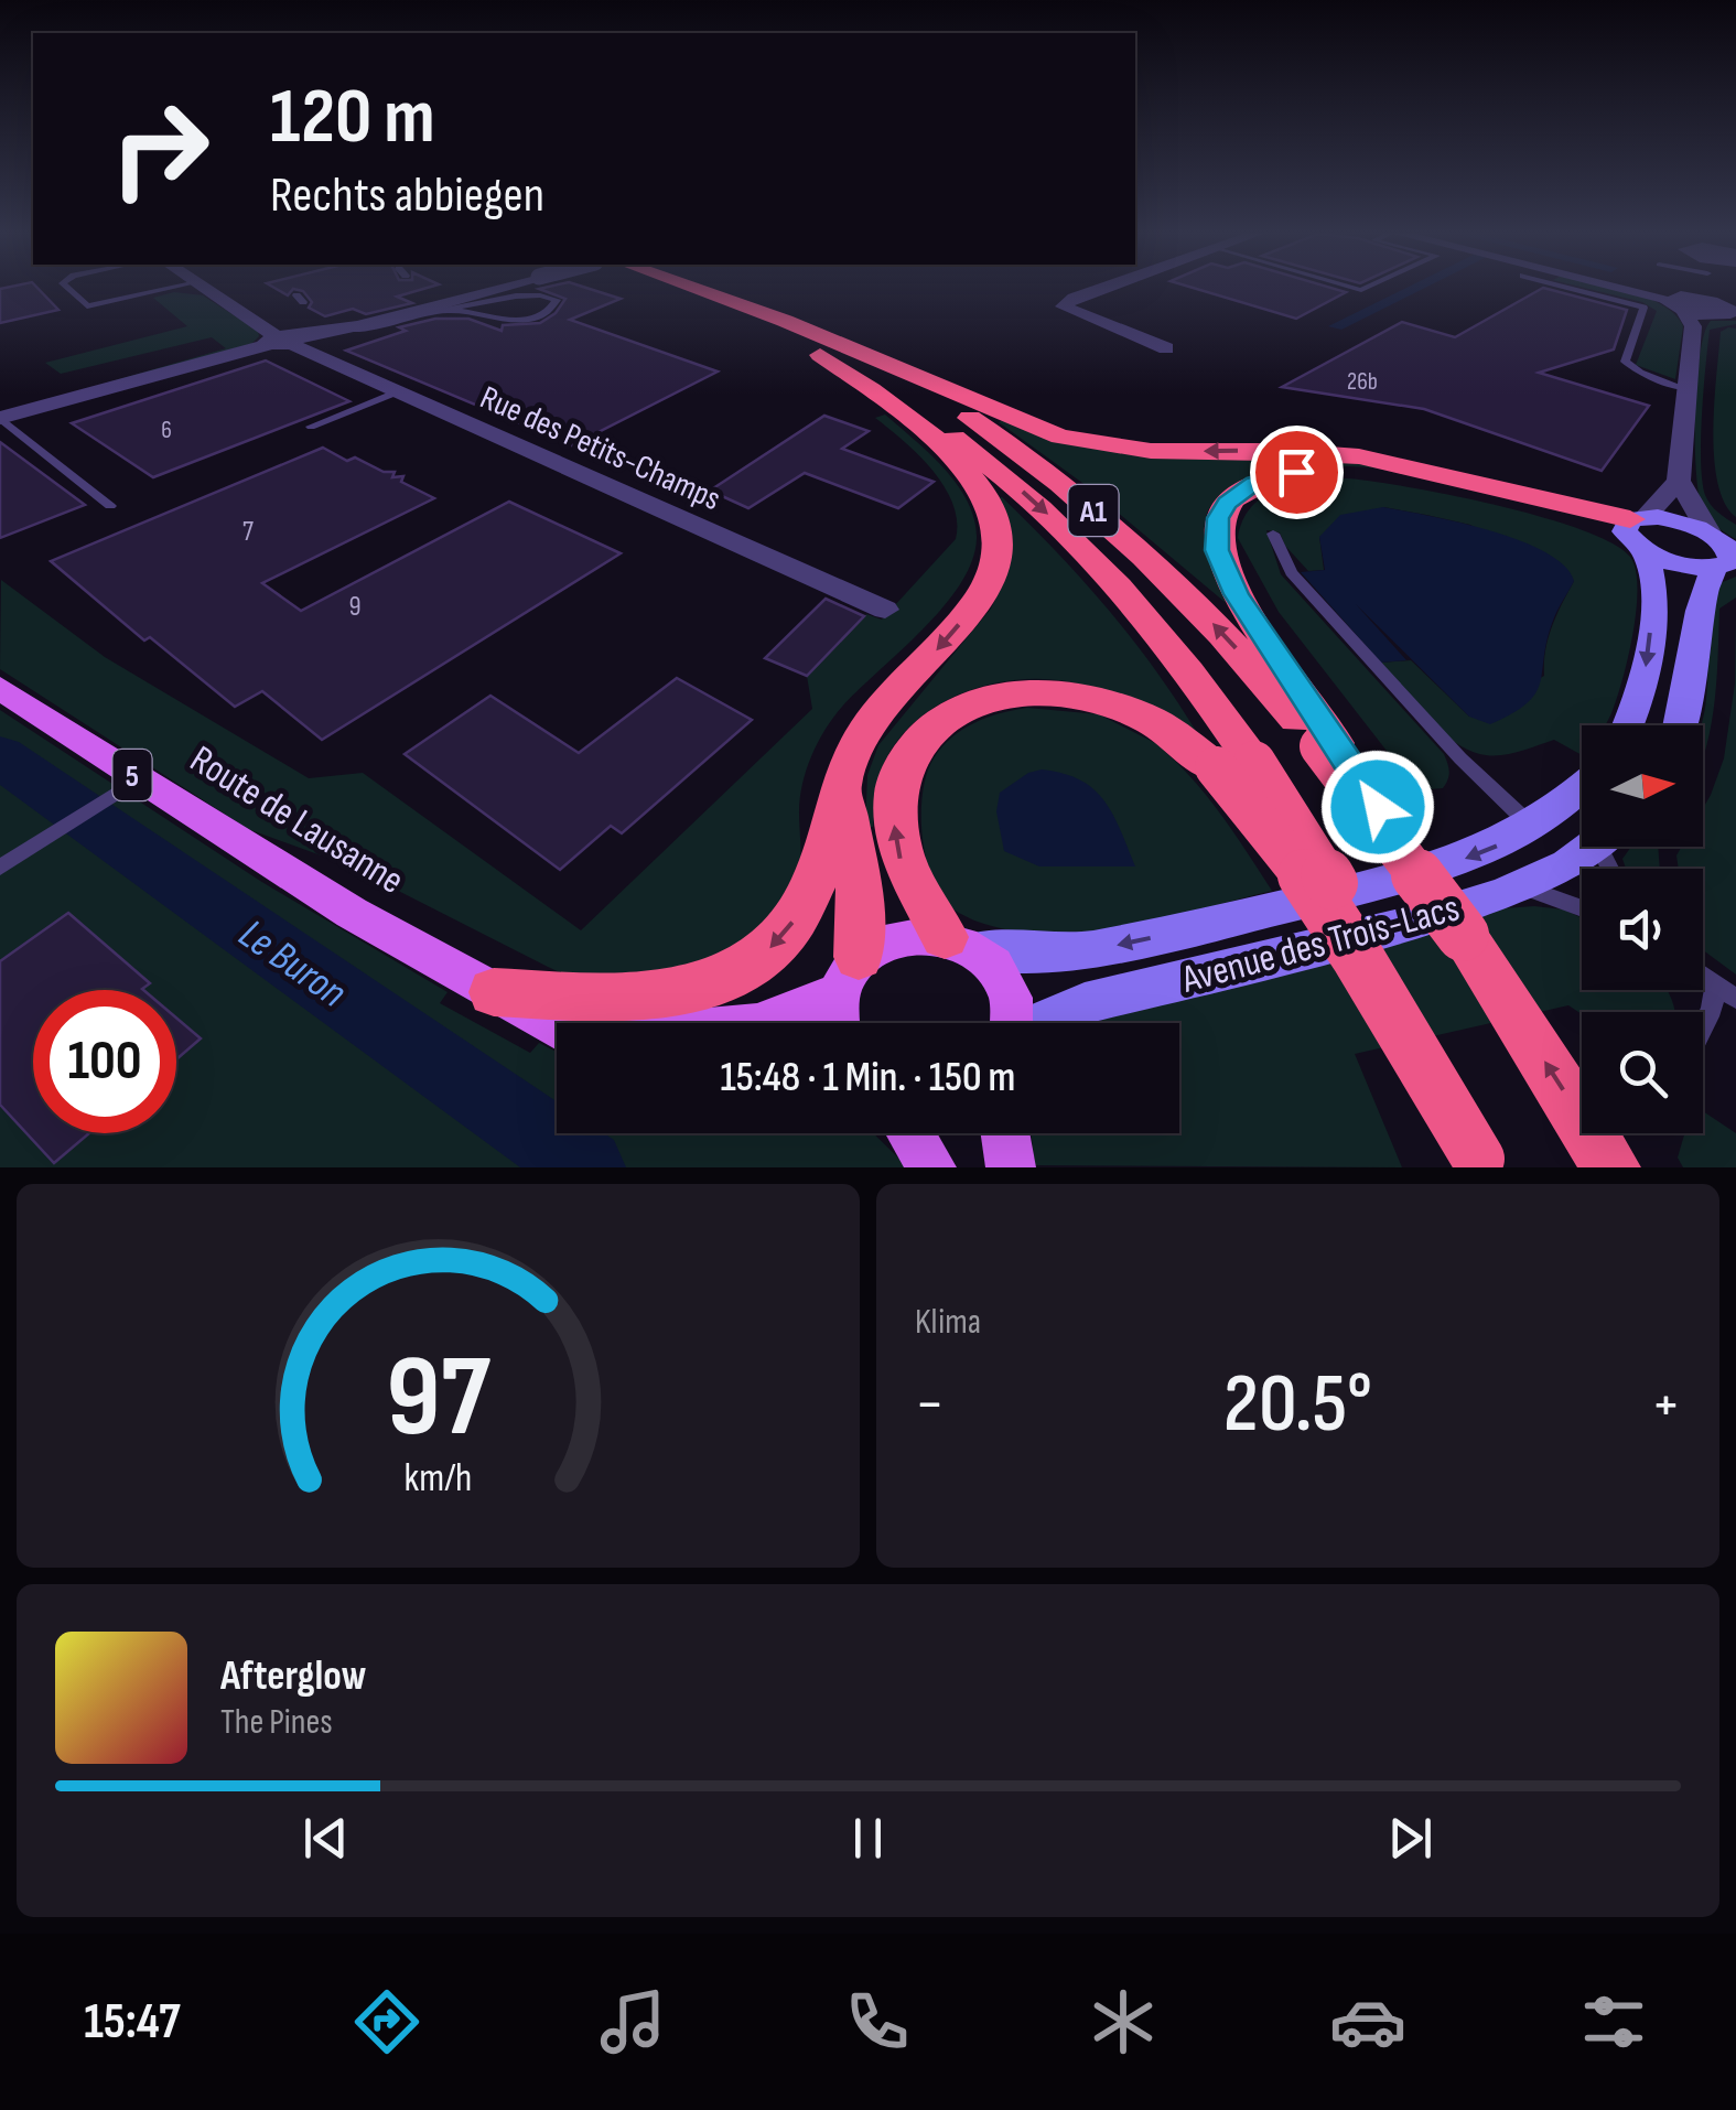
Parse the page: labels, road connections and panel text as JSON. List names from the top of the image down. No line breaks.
{"streets":{"highway":["A1"],"main road":["5","Route de Lausanne","Avenue des Trois-Lacs"],"street":["Rue des Petits-Champs"]},"crossings":[["Route de Lausanne","Avenue des Trois-Lacs"]],"water":["Le Buron"],"house_numbers":["26b","6","7","9"],"north":"right","page":{"turn":["120 m","Rechts abbiegen"],"limit":"100","trip":"15:48 · 1 Min. · 150 m","tile":"Klima","heat":["−","20.5°","+"],"song":["Afterglow","The Pines"],"tabs":"15:47","gauge":["97","km/h"]}}
